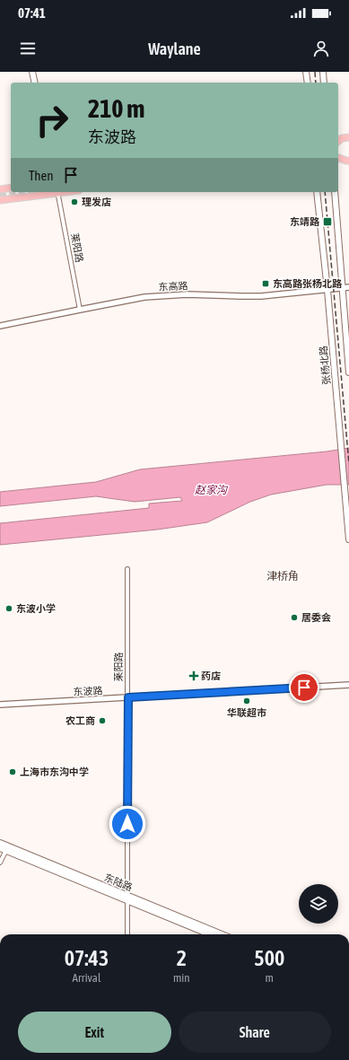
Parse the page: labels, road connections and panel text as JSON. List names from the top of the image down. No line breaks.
{"streets":{"main road":["张杨北路","东陆路"],"street":["莱阳路","东高路","东波路"]},"crossings":[["莱阳路","东高路"],["莱阳路","东波路"],["莱阳路","东陆路"],["东高路","张杨北路"]],"districts":["津桥角"],"water":["赵家沟"],"places":{"other":["理发店","东波小学","居委会","华联超市","农工商","上海市东沟中学"],"transit":["东靖路","东高路张杨北路"],"health":["药店"]},"page":{"status":"07:41","header":"Waylane","turn":["210 m","东波路"],"then":"Then","eta":["07:43","Arrival","2","min","500","m"],"buttons":["Exit","Share"]}}
